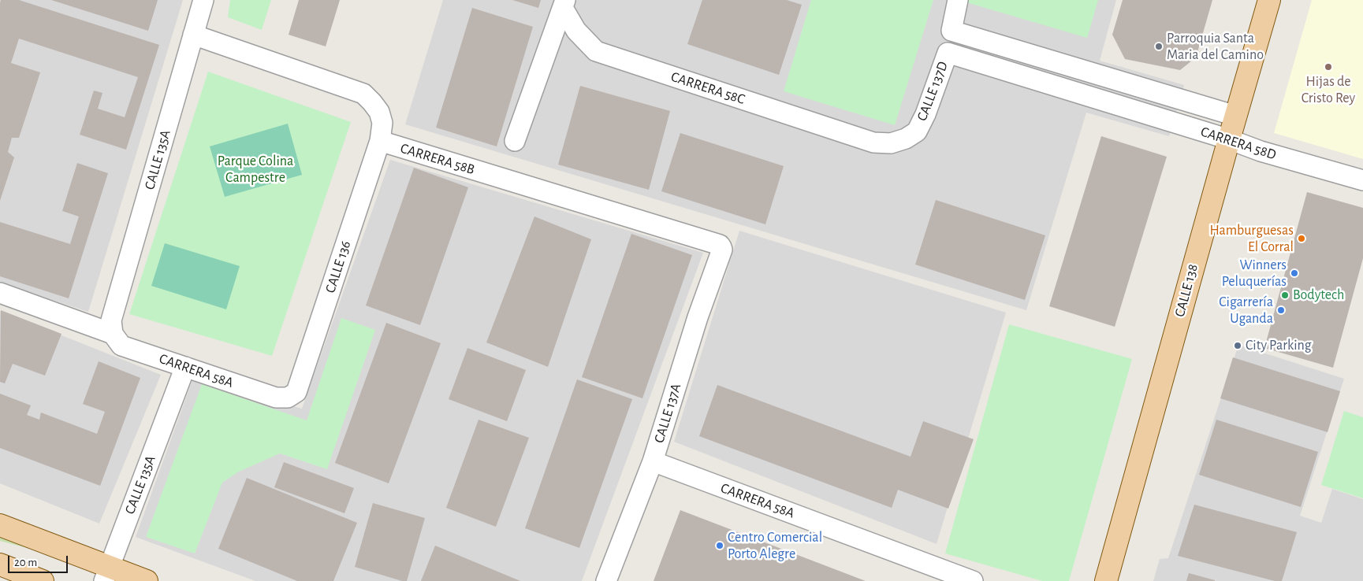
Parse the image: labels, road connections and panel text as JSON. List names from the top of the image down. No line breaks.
{"streets":{"main road":["CALLE 138"],"street":["CARRERA 58C","CALLE 137D","CARRERA 58D","CARRERA 58B","CALLE 135A","CALLE 136","CARRERA 58A","CALLE 137A"]},"crossings":[["CARRERA 58C","CALLE 137D"],["CALLE 137D","CARRERA 58D"],["CARRERA 58D","CALLE 138"],["CARRERA 58B","CALLE 136"],["CARRERA 58B","CALLE 137A"],["CALLE 135A","CARRERA 58A"],["CALLE 136","CARRERA 58A"],["CARRERA 58A","CALLE 137A"]],"parks":["Parque Colina Campestre"],"places":["Parroquia Santa Maria del Camino","Hijas de Cristo Rey","Hamburguesas El Corral","Winners Peluquerías","Bodytech","Cigarrería Uganda","City Parking","Centro Comercial Porto Alegre"],"scale_bar":"20 m"}
